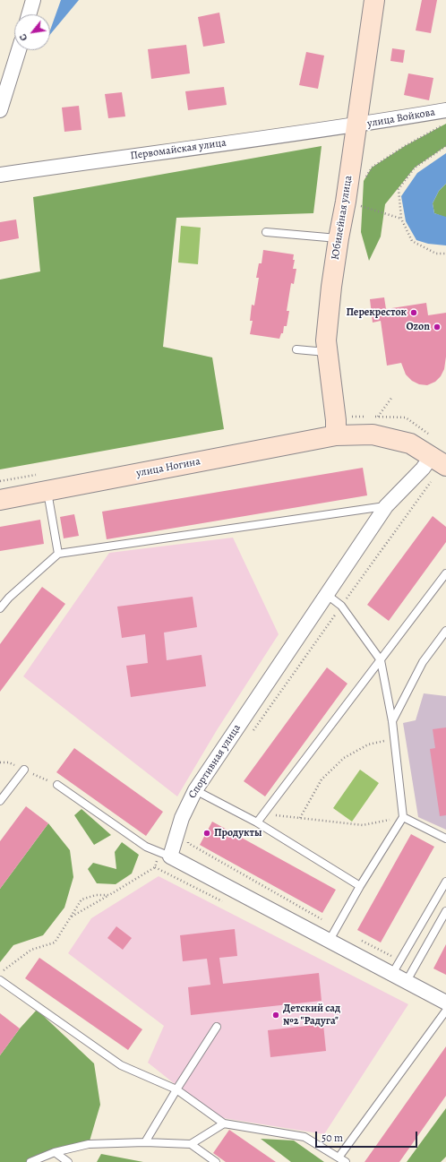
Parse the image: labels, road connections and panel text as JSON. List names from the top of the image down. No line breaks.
{"streets":{"street":["улица Войкова","Первомайская улица","Юбилейная улица","улица Ногина","Спортивная улица"]},"crossings":[["улица Войкова","Первомайская улица"],["улица Войкова","Юбилейная улица"],["Первомайская улица","Юбилейная улица"],["Юбилейная улица","улица Ногина"],["улица Ногина","Спортивная улица"]],"places":["Перекресток","Ozon","Продукты","Детский сад №2 \"Радуга\""],"scale_bar":"50 m","north":"bottom left"}
